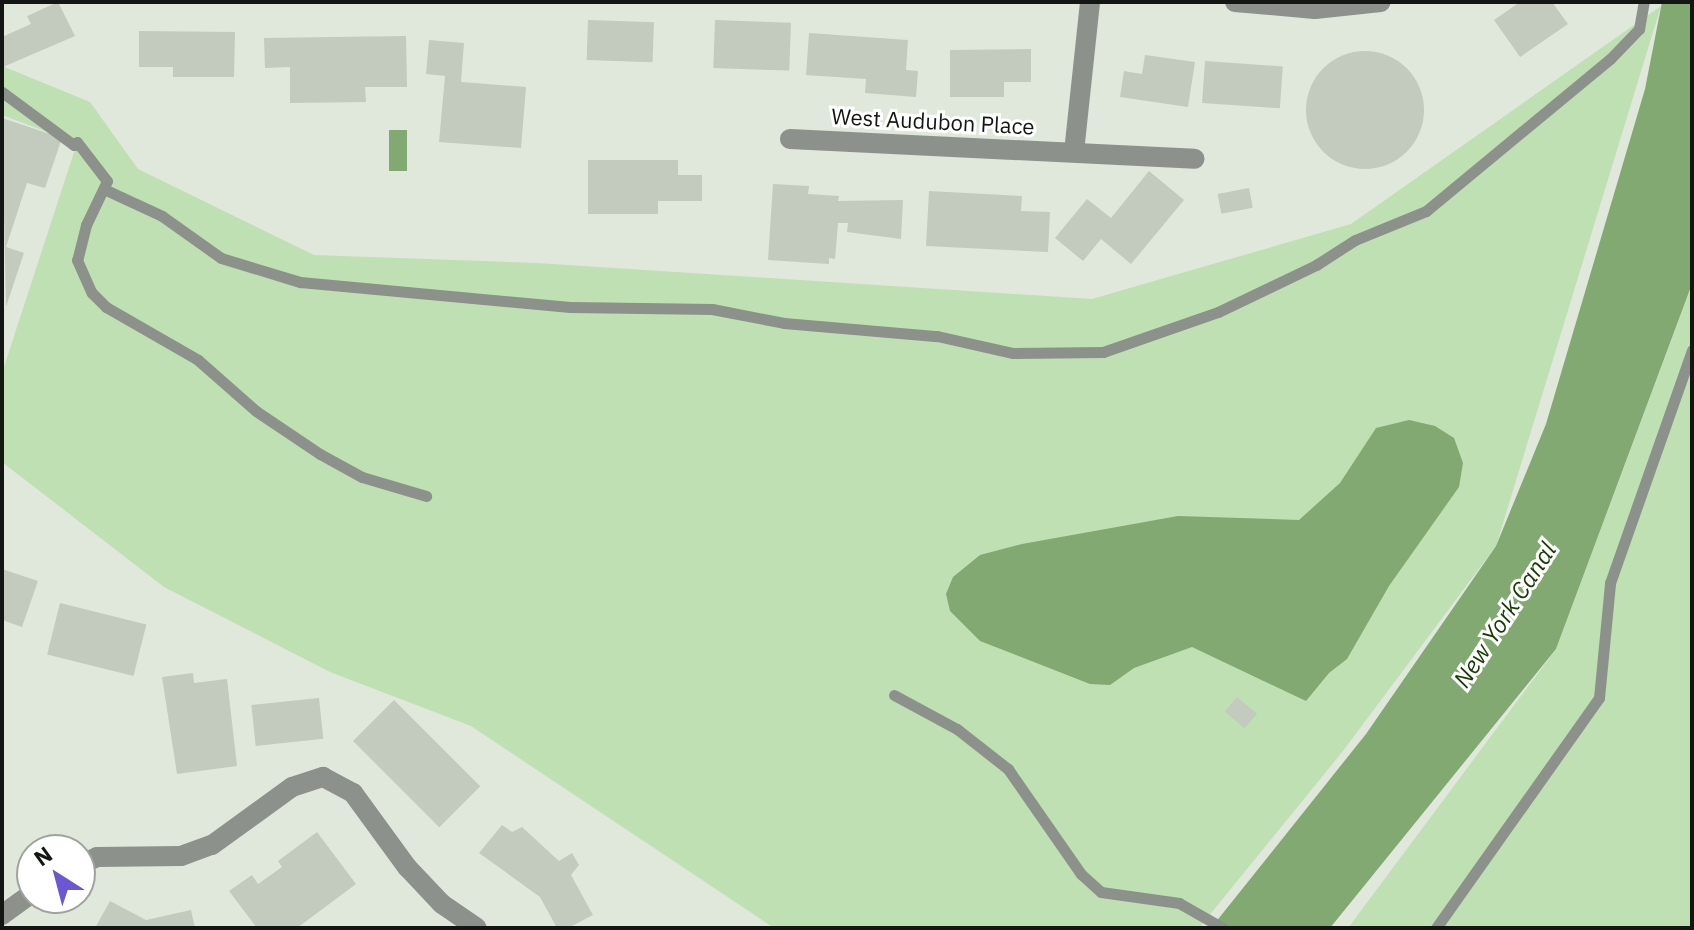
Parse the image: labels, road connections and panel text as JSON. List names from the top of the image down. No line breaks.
{"streets":{"street":["West Audubon Place"]},"water":["New York Canal"],"north":"top left"}
